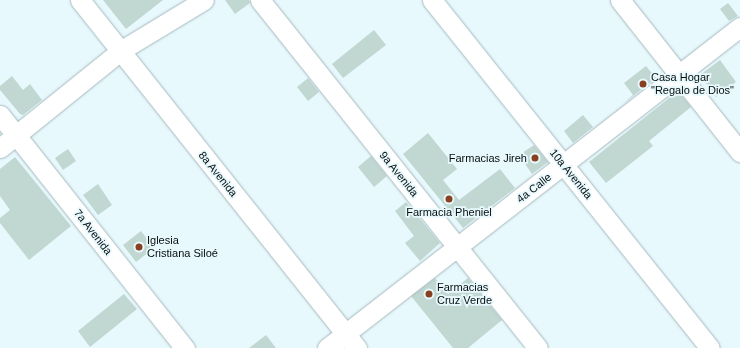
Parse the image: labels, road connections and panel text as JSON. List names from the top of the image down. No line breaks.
{"streets":{"street":["8a Avenida","9a Avenida","10a Avenida","4a Calle","7a Avenida"]},"crossings":[["8a Avenida","4a Calle"],["9a Avenida","4a Calle"],["10a Avenida","4a Calle"]],"places":["Casa Hogar \"Regalo de Dios\"","Farmacias Jireh","Farmacia Pheniel","Iglesia Cristiana Siloé","Farmacias Cruz Verde"]}
